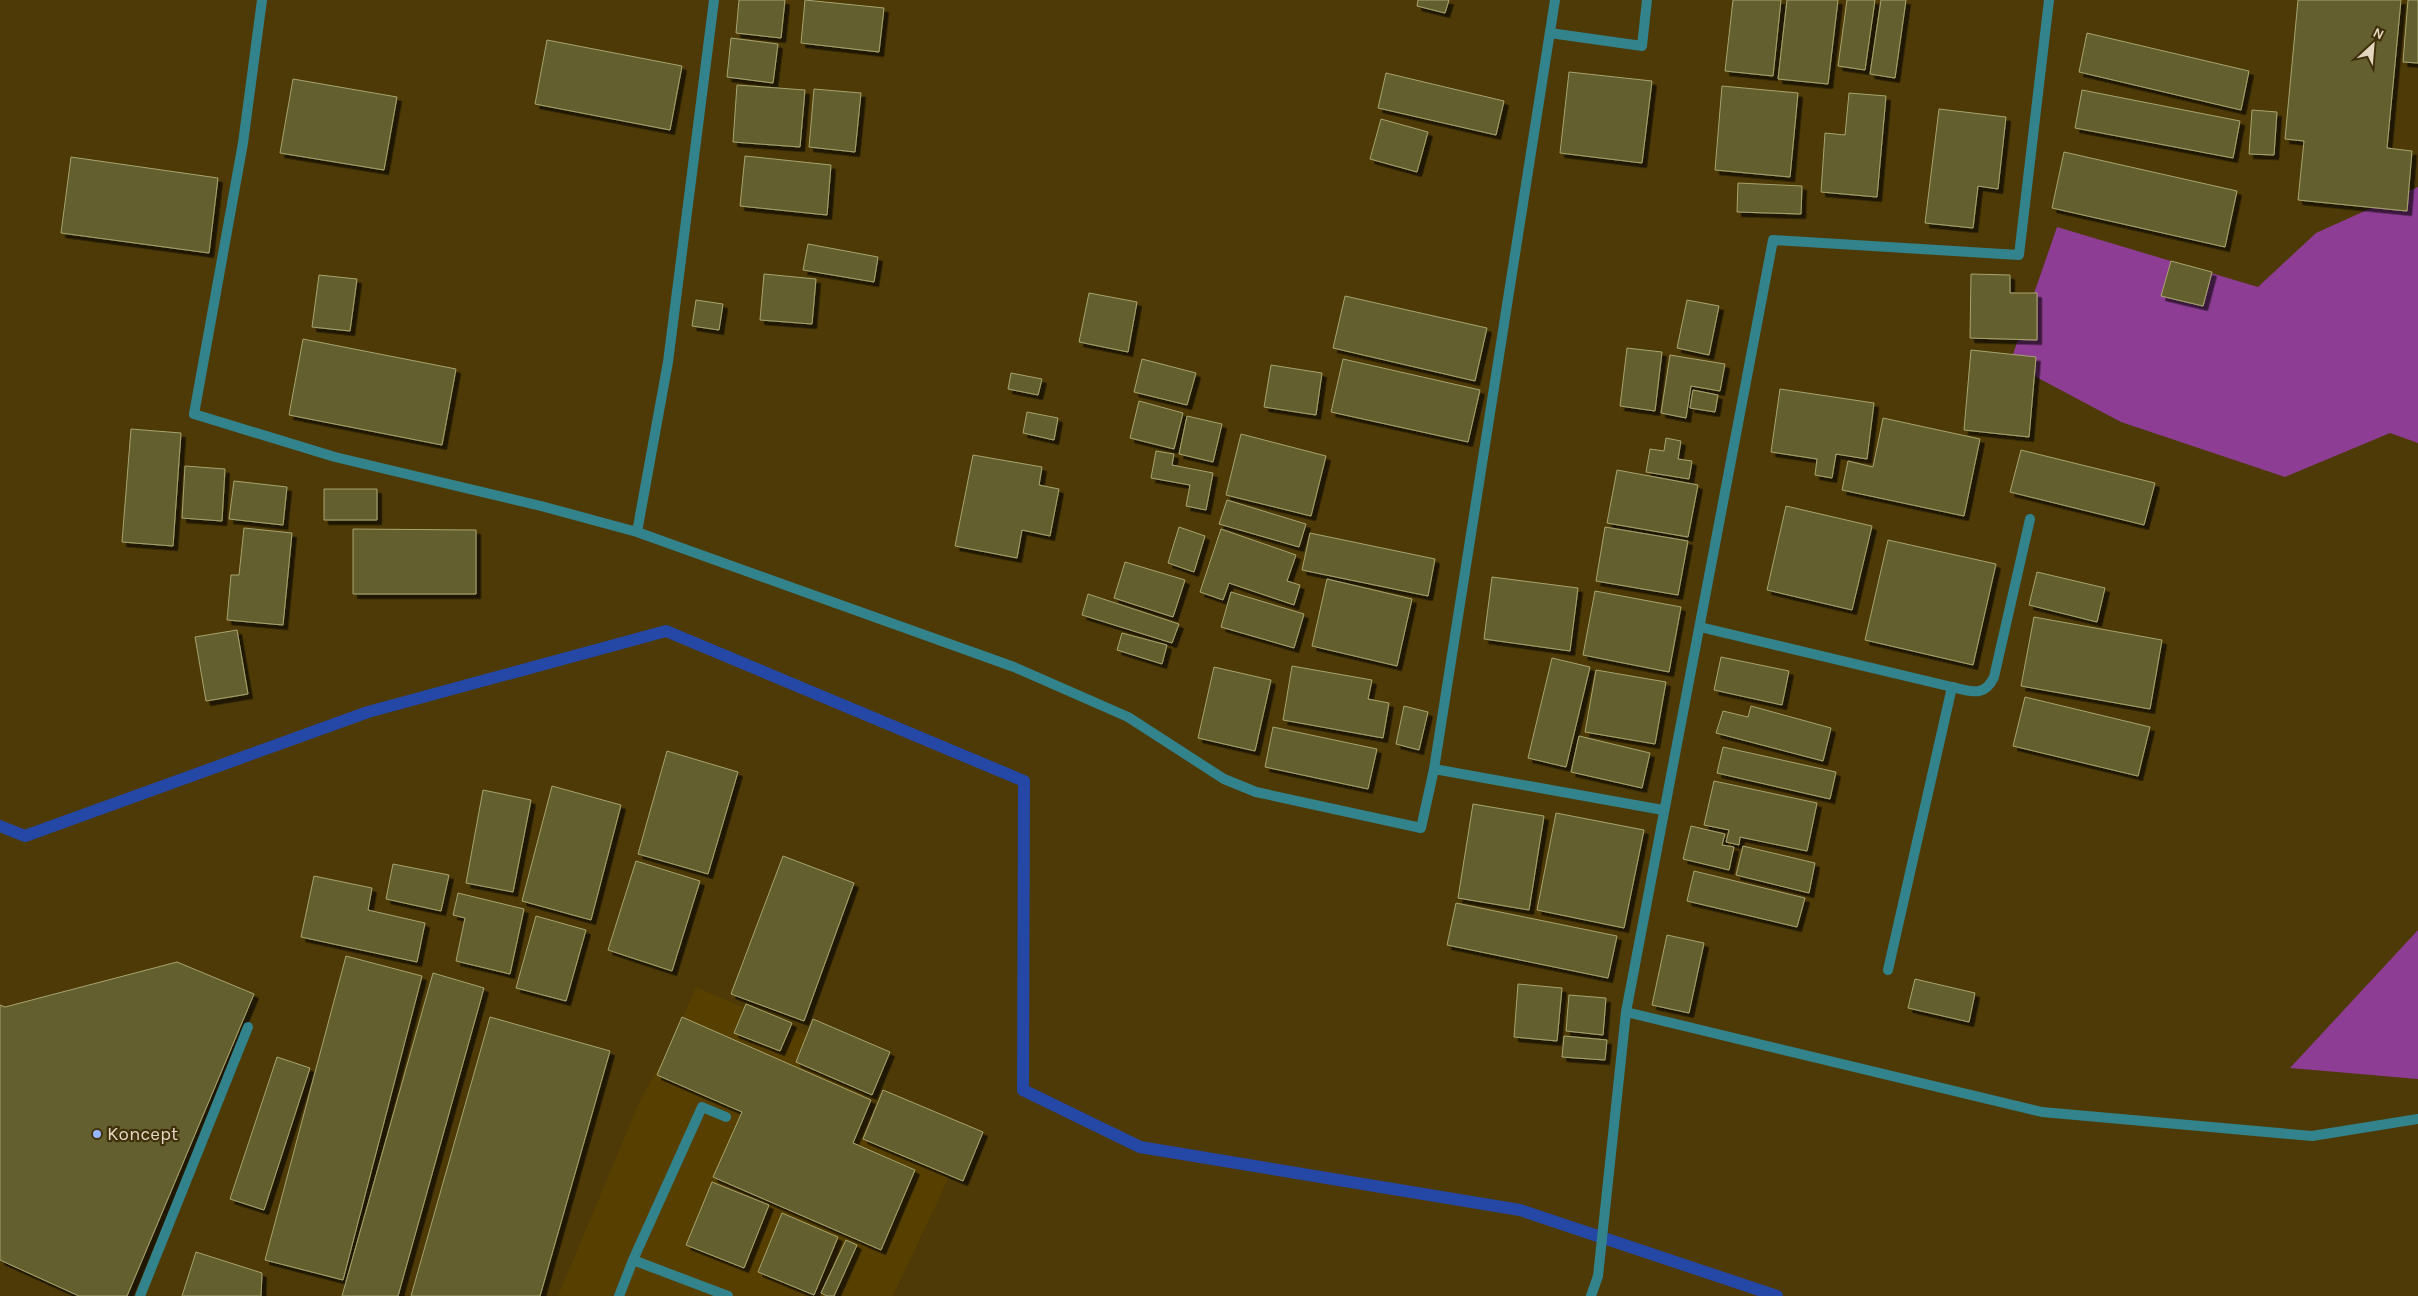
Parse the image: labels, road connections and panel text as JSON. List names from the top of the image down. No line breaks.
{"places":["Koncept"],"north":"top right"}
